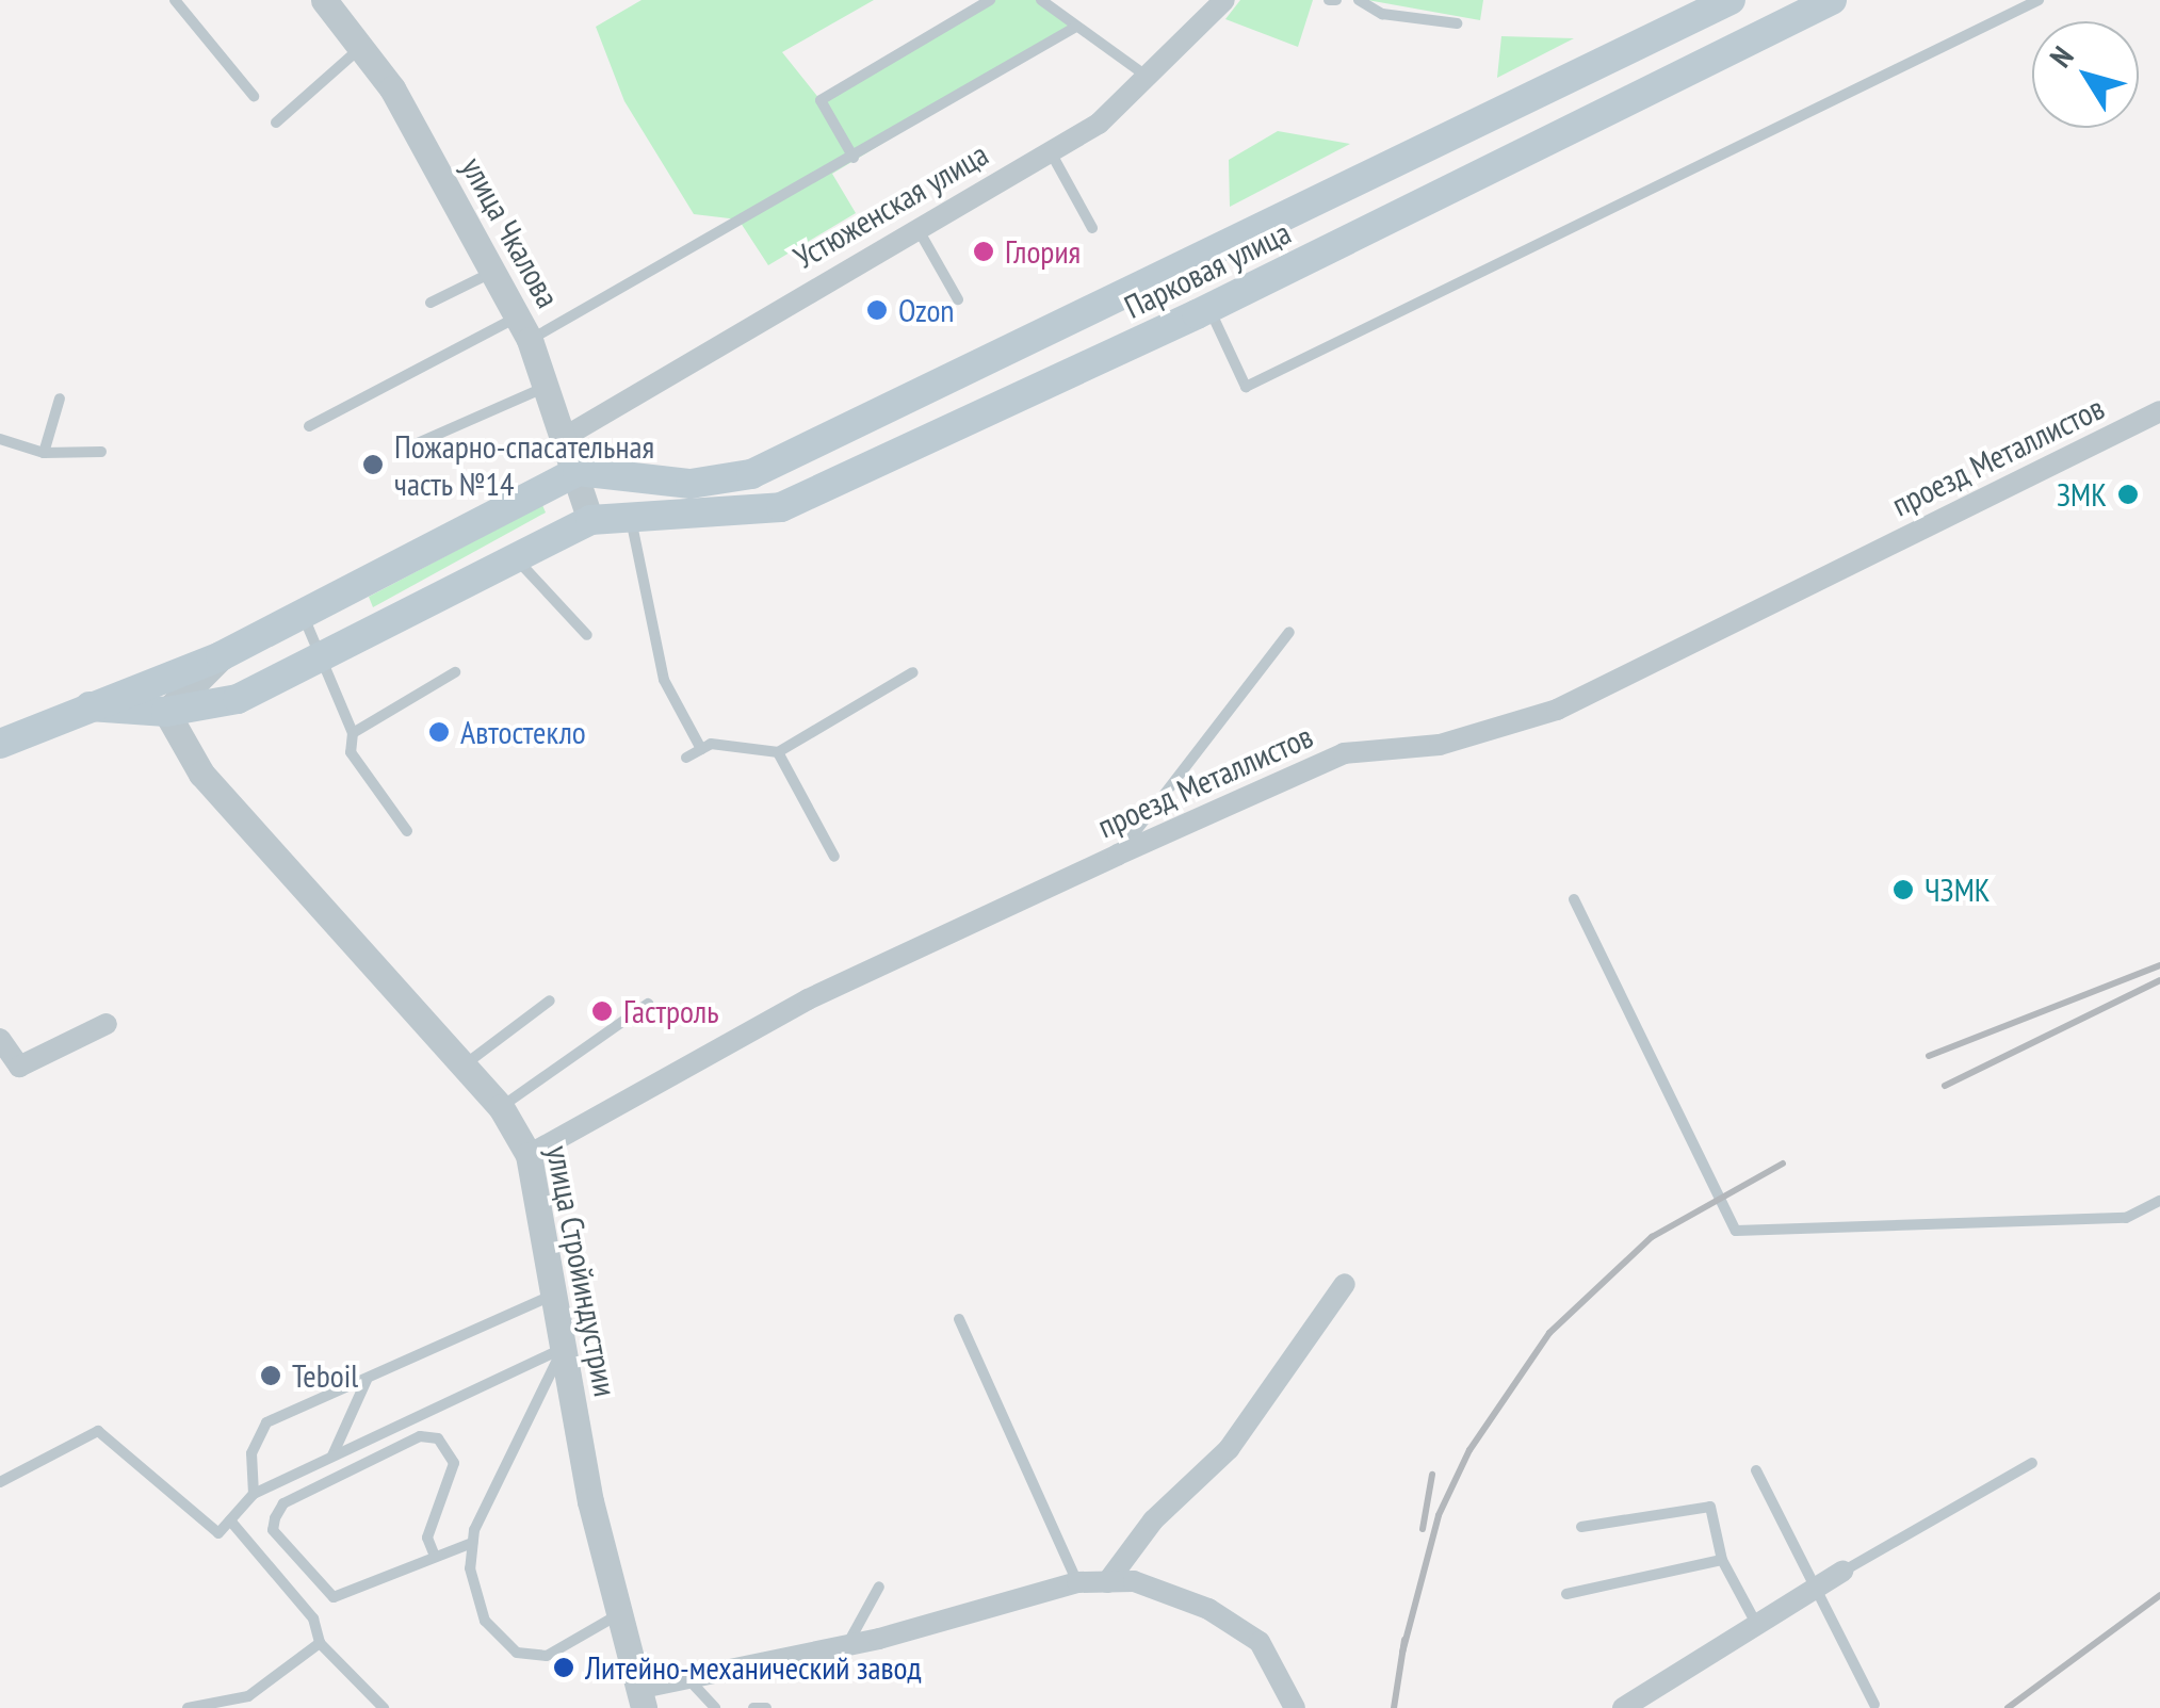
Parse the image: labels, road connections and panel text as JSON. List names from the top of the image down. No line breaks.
{"streets":{"main road":["Парковая улица"],"street":["Устюженская улица","улица Чкалова","проезд Металлистов","улица Стройиндустрии"]},"crossings":[["Устюженская улица","улица Чкалова"],["улица Чкалова","Парковая улица"],["проезд Металлистов","улица Стройиндустрии"]],"places":["Глория","Ozon","Пожарно-спасательная часть №14","ЗМК","Автостекло","ЧЗМК","Гастроль","Teboil","Литейно-механический завод"],"north":"top left"}
